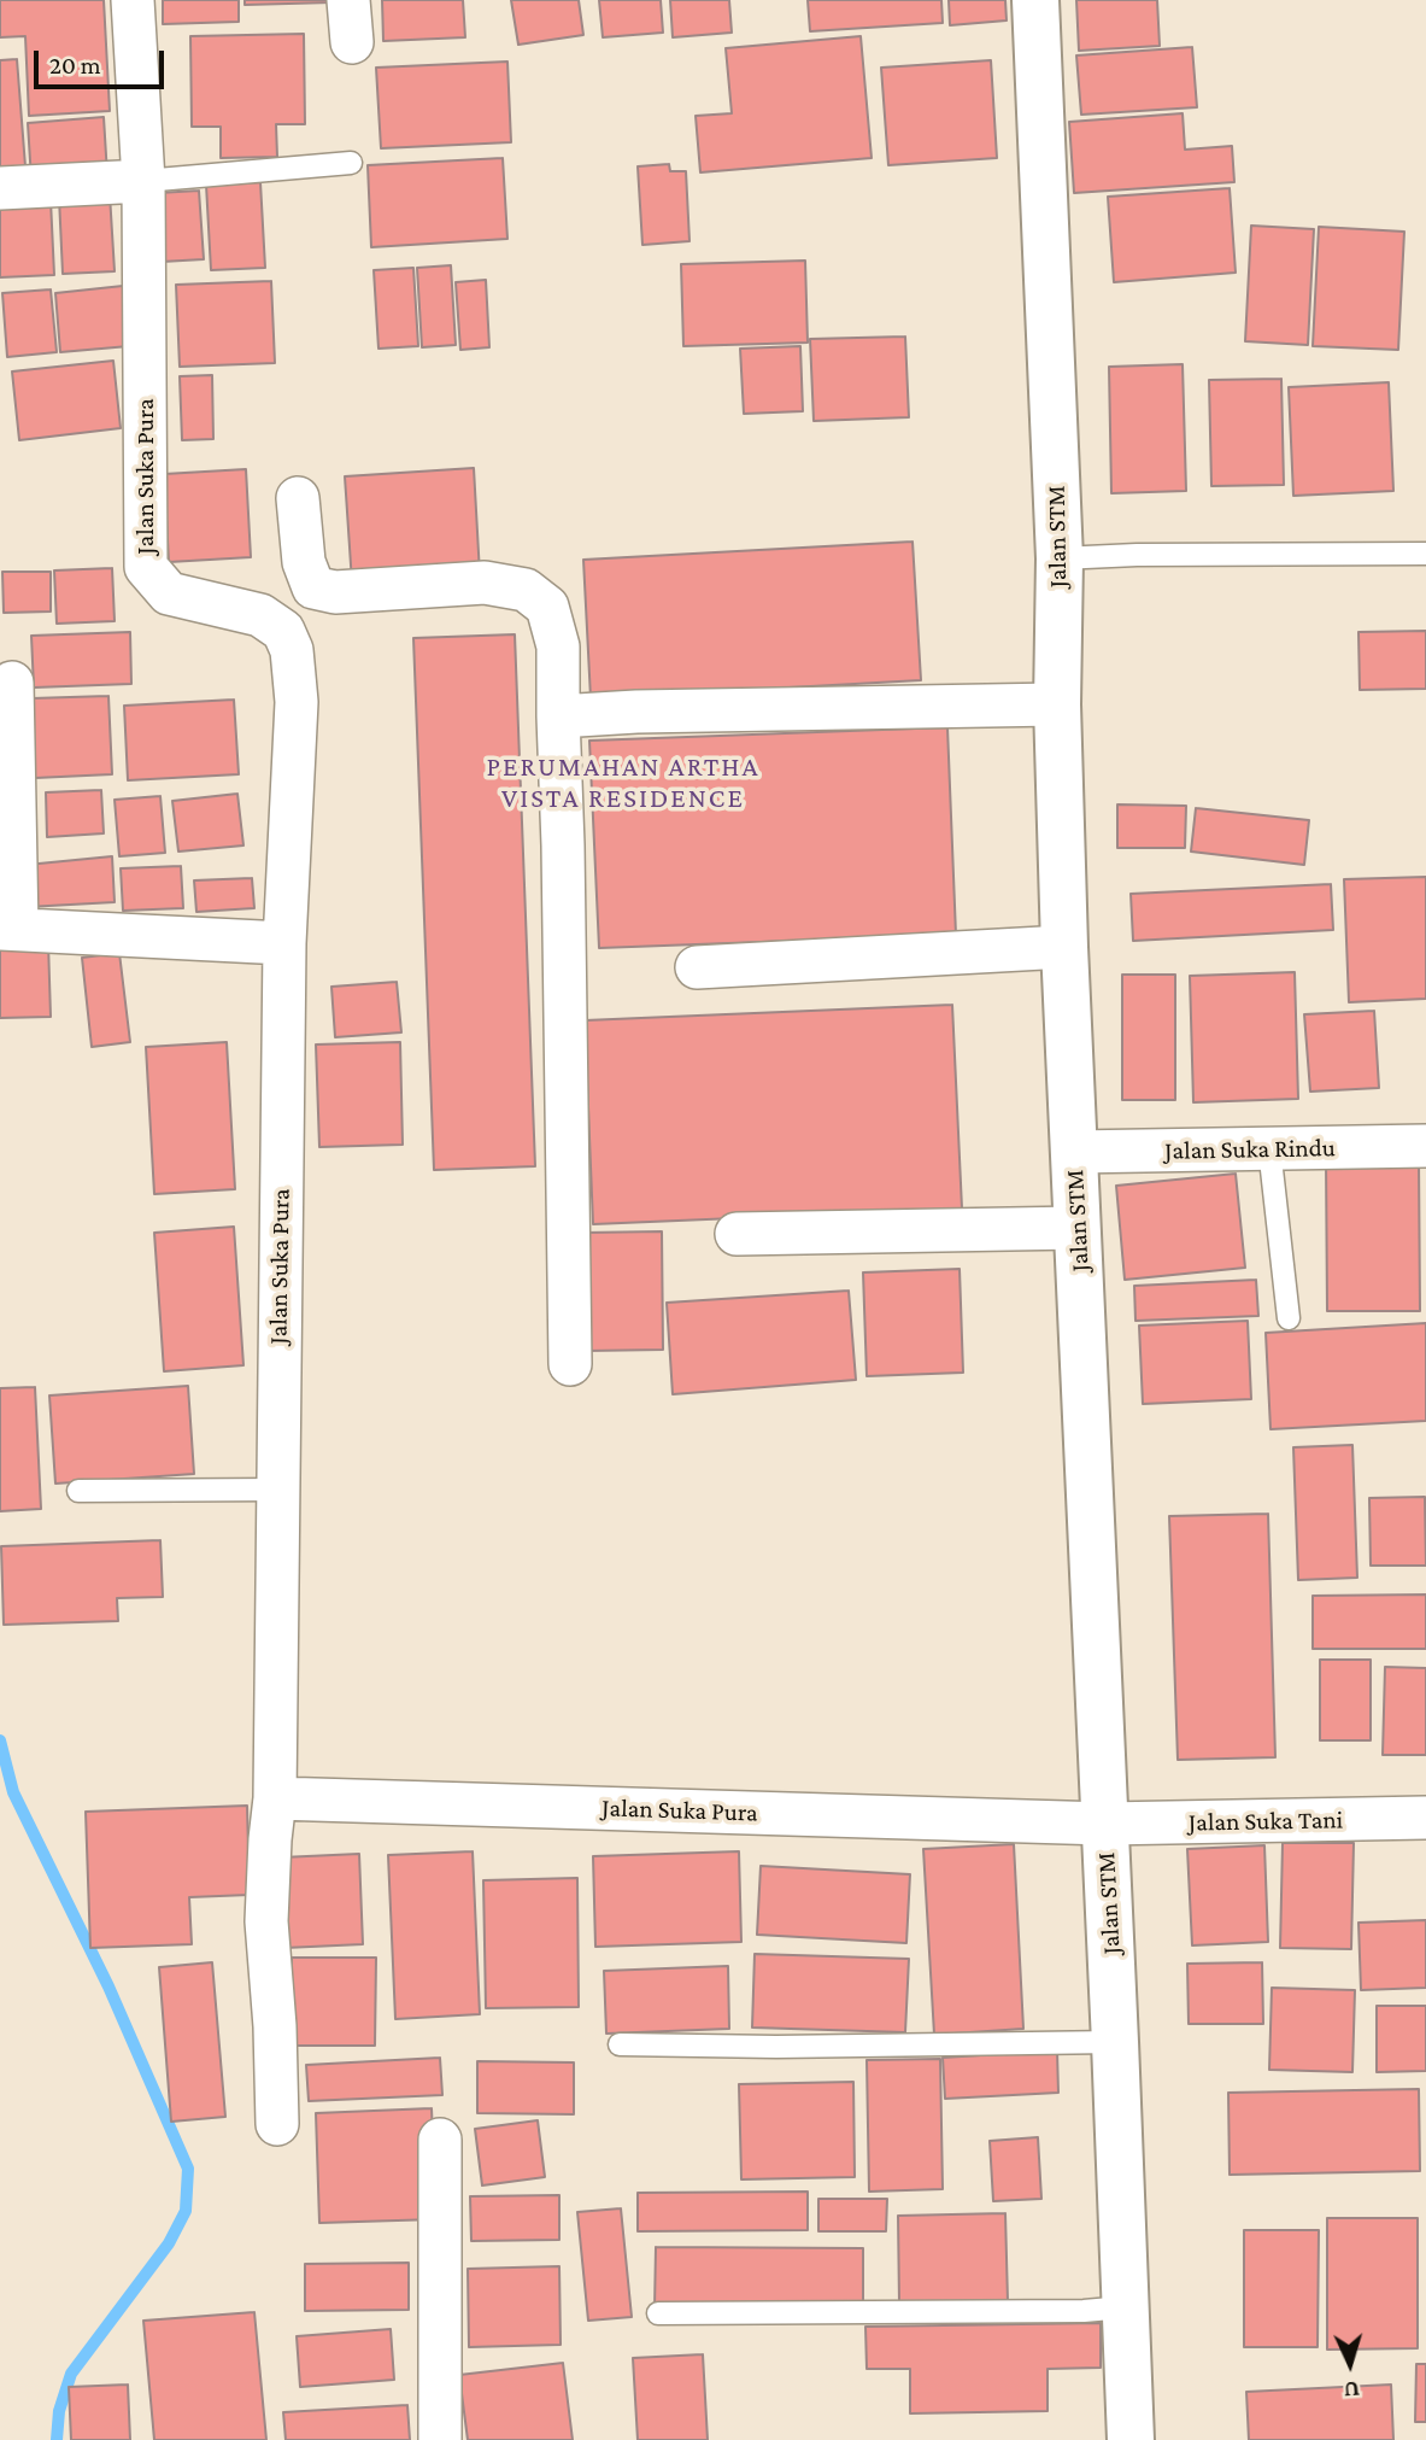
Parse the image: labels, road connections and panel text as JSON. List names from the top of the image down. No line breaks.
{"streets":{"street":["Jalan Suka Pura","Jalan STM","Jalan Suka Rindu","Jalan Suka Tani"]},"crossings":[["Jalan Suka Pura","Jalan STM"],["Jalan Suka Pura","Jalan Suka Tani"],["Jalan STM","Jalan Suka Rindu"],["Jalan STM","Jalan Suka Tani"]],"districts":["PERUMAHAN ARTHA VISTA RESIDENCE"],"scale_bar":"20 m","north":"bottom"}
